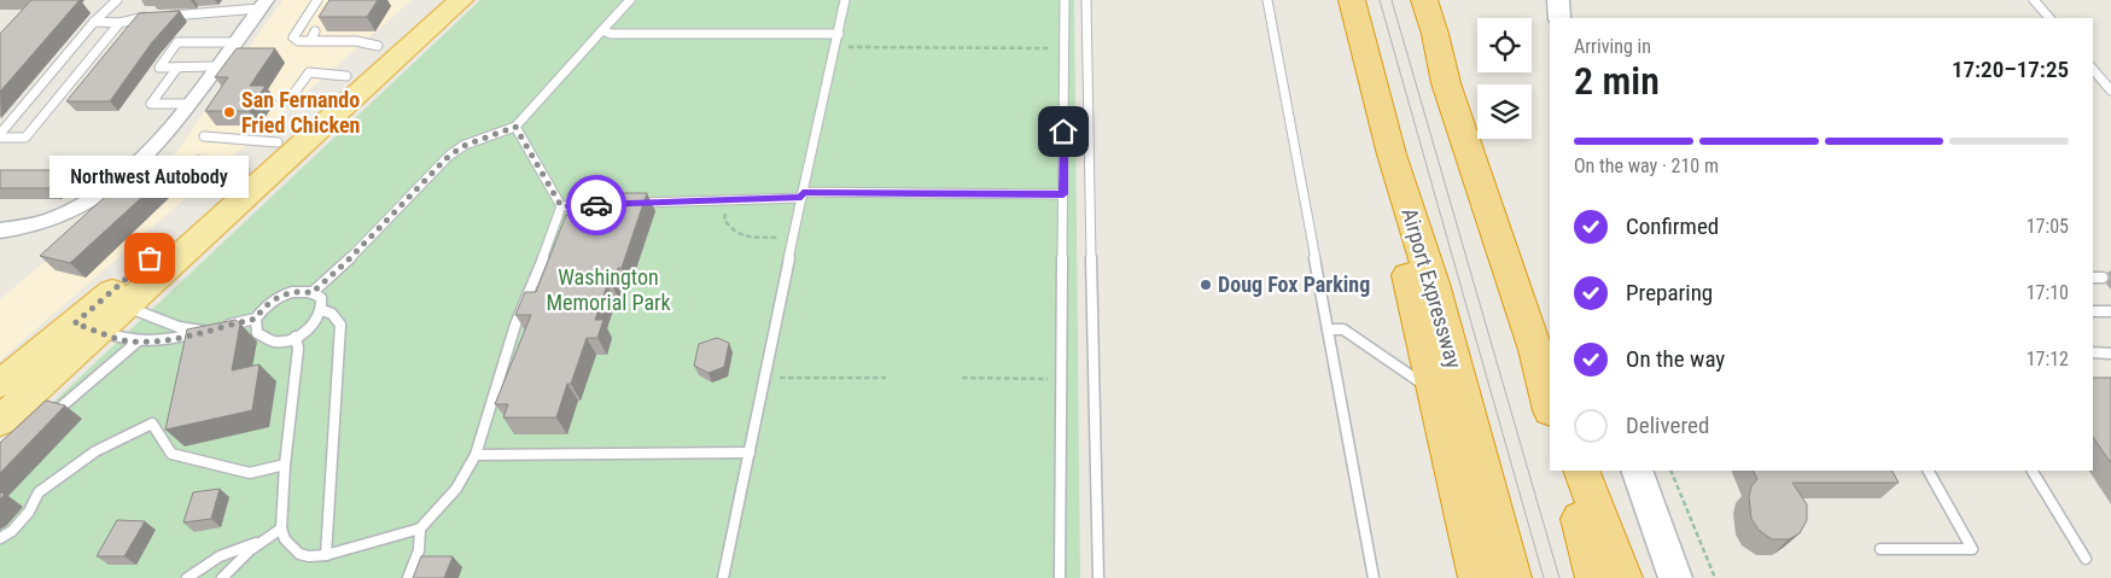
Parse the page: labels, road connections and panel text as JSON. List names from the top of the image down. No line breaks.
{"streets":{"highway":["Airport Expressway"]},"parks":["Washington Memorial Park"],"places":["San Fernando Fried Chicken","Northwest Autobody","Doug Fox Parking"],"page":{"heading":["2 min","Arriving in","17:20–17:25"],"bar":"On the way · 210 m","bubble":"Northwest Autobody","list":[["Confirmed","17:05"],["Preparing","17:10"],["On the way","17:12"],"Delivered"]}}
